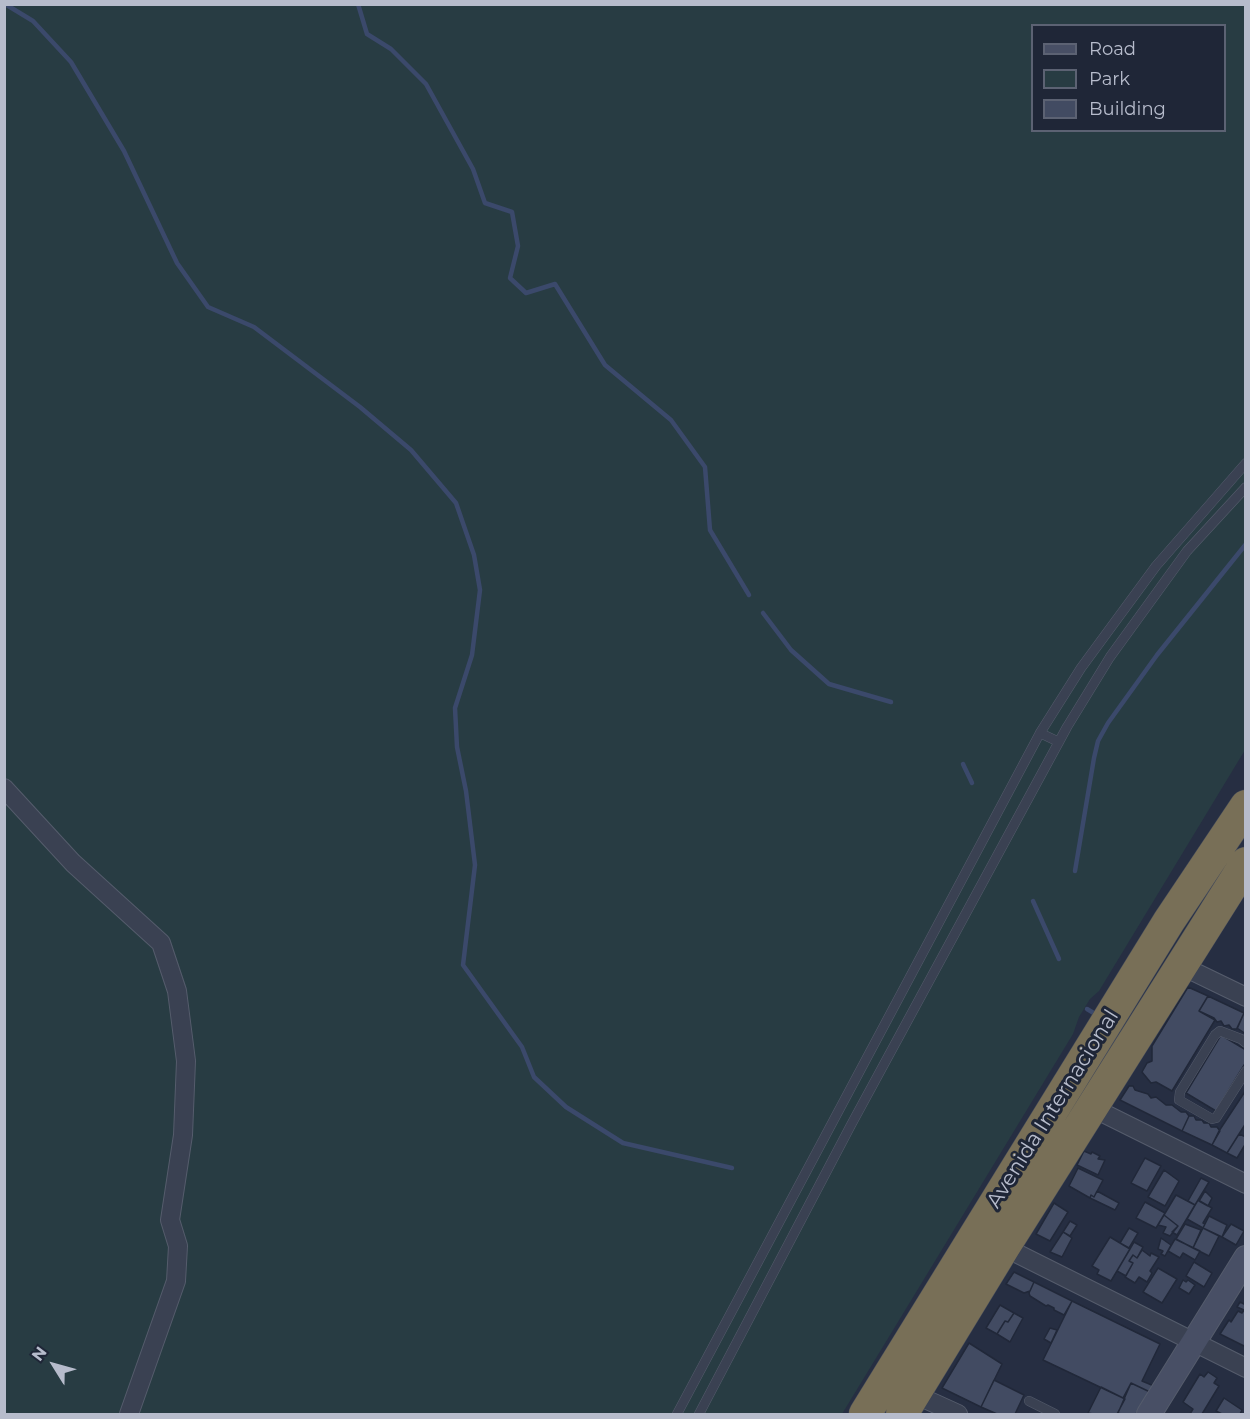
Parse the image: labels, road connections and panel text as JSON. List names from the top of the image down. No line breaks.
{"streets":{"highway":["Avenida Internacional"]},"legend":["Road","Park","Building"],"north":"top left"}
